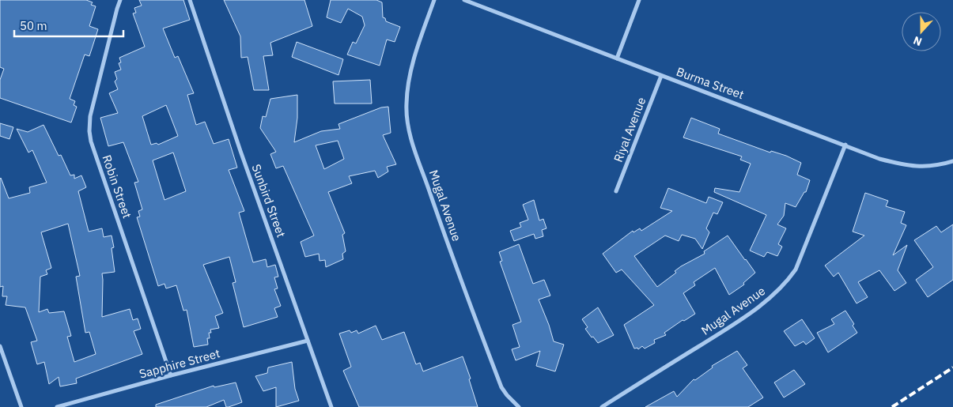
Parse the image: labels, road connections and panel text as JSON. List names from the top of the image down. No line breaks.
{"streets":{"street":["Burma Street","Riyal Avenue","Robin Street","Sunbird Street","Mugal Avenue","Sapphire Street"]},"crossings":[["Burma Street","Riyal Avenue"],["Burma Street","Mugal Avenue"],["Robin Street","Sapphire Street"],["Sunbird Street","Sapphire Street"]],"scale_bar":"50 m","north":"bottom"}
